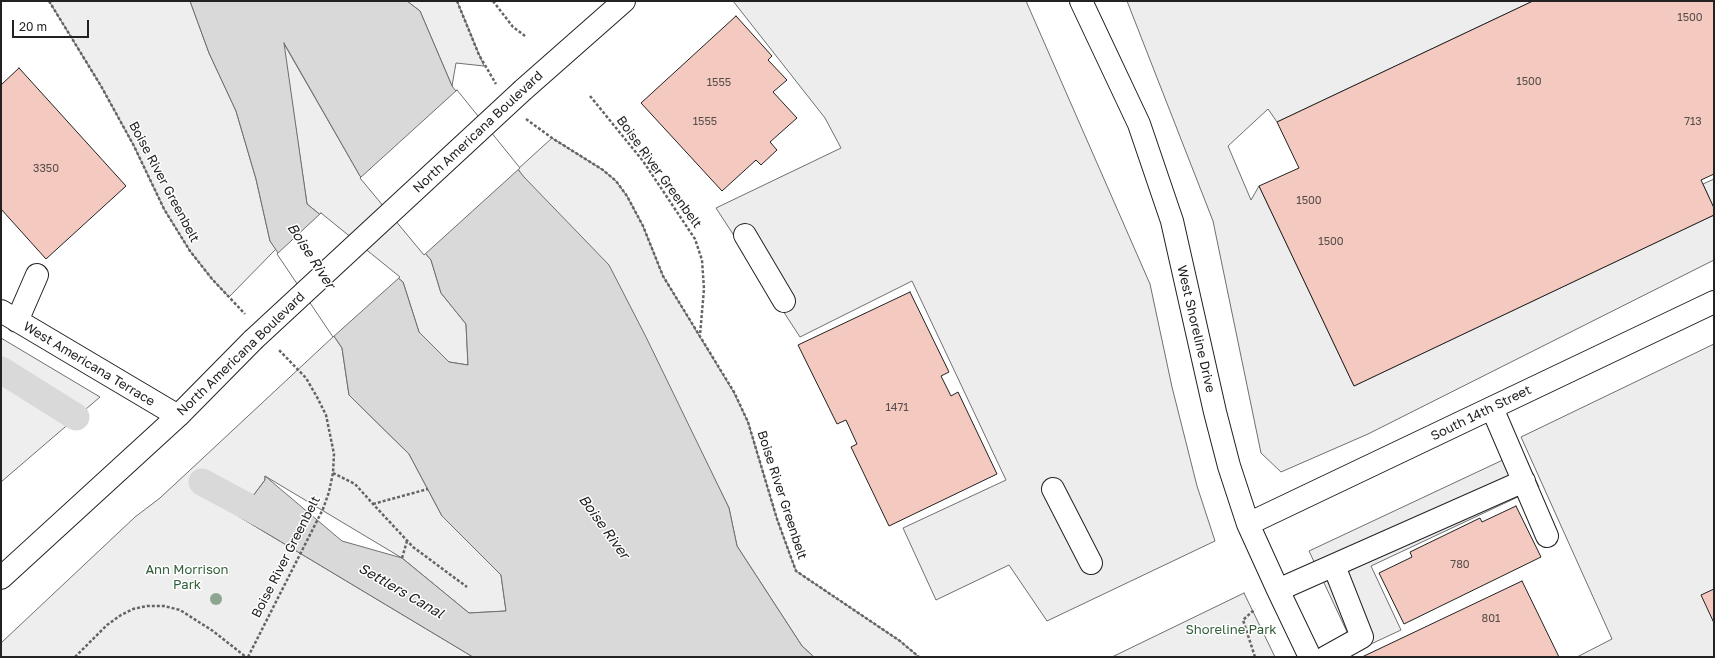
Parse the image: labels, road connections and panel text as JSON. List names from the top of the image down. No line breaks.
{"streets":{"street":["North Americana Boulevard","West Shoreline Drive","West Americana Terrace","South 14th Street"],"path":["Boise River Greenbelt"]},"crossings":[["North Americana Boulevard","West Americana Terrace"],["West Shoreline Drive","South 14th Street"]],"water":["Boise River","Settlers Canal"],"parks":["Ann Morrison Park","Shoreline Park"],"house_numbers":["1500","1500","1555","1555","713","3350","1500","1500","1471","780","801"],"scale_bar":"20 m"}
